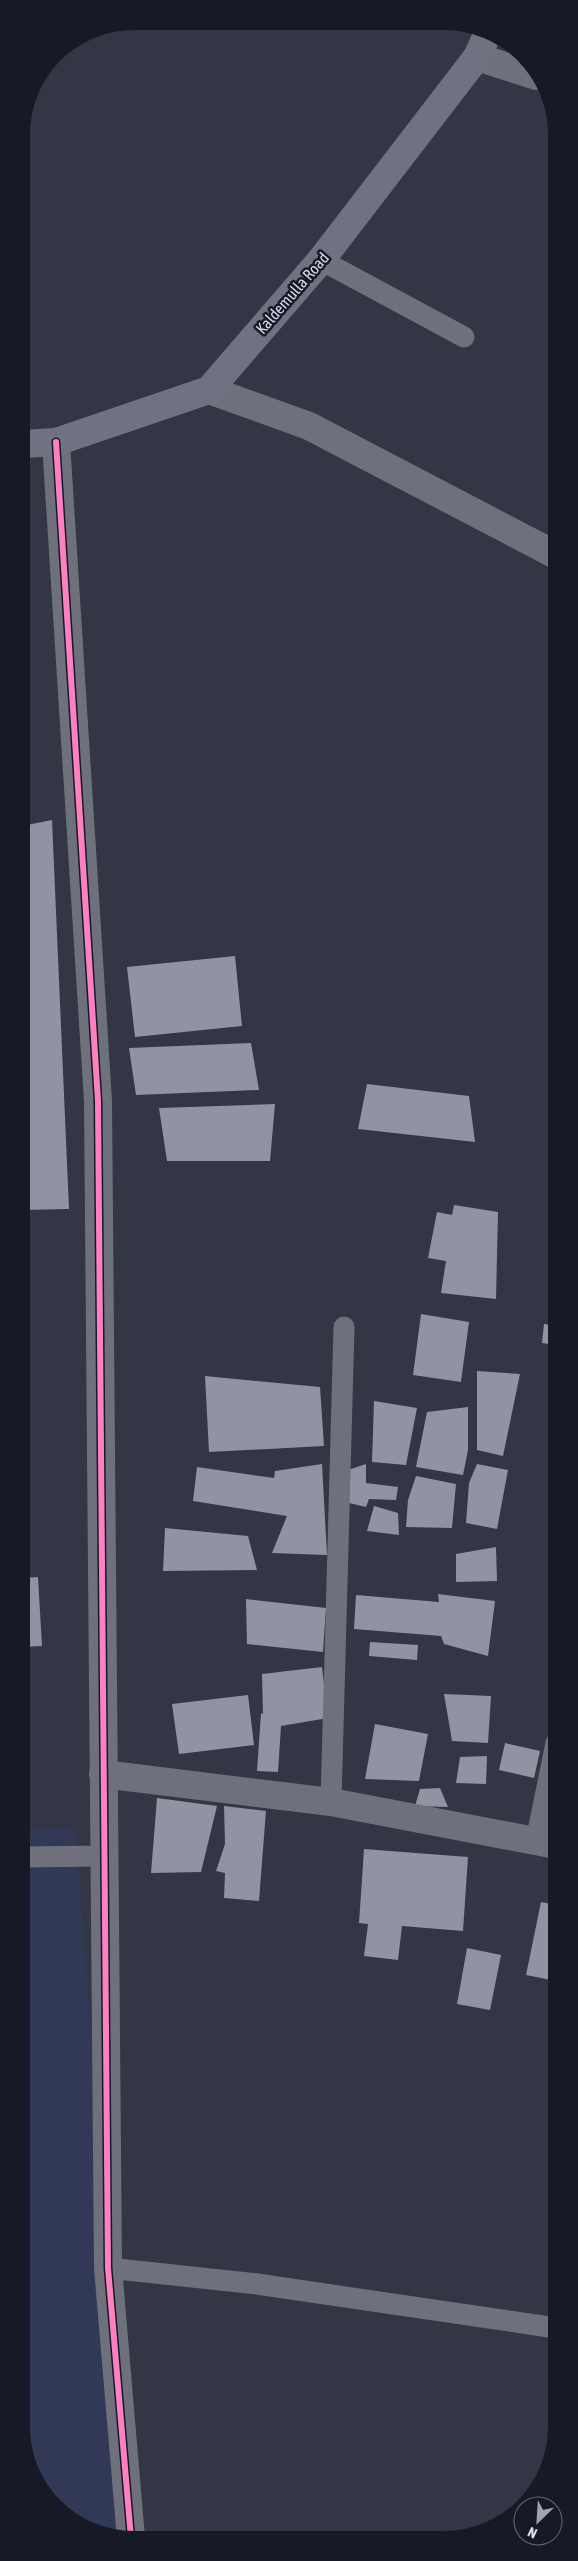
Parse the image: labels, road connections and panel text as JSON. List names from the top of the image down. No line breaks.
{"streets":{"main road":["Kaldemulla Road"]},"north":"bottom left"}
